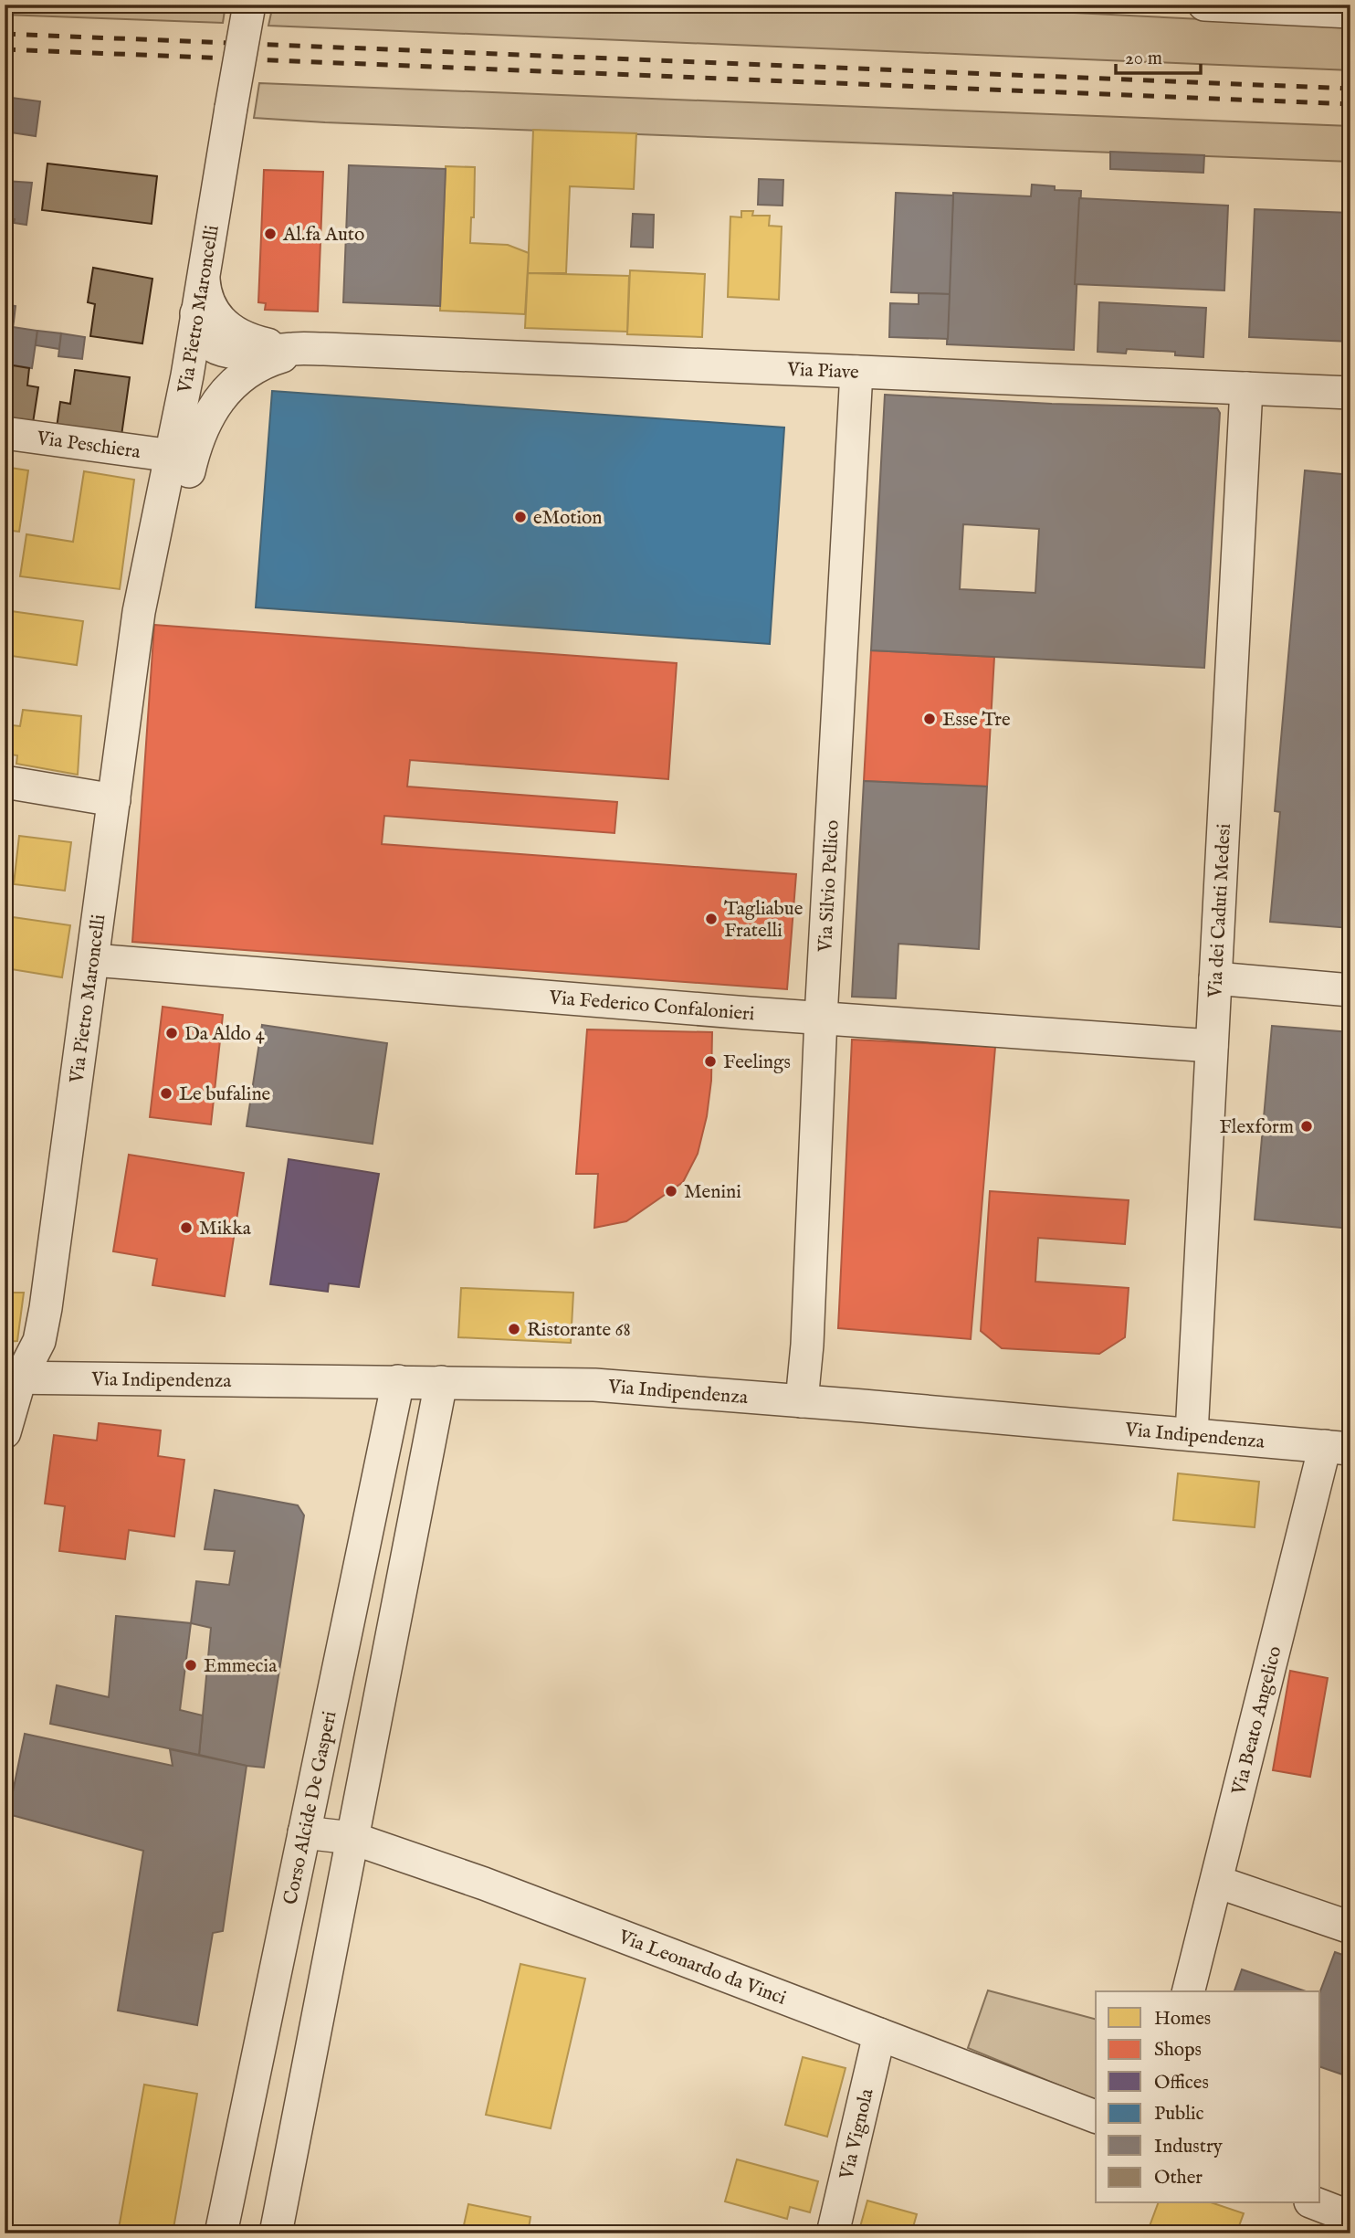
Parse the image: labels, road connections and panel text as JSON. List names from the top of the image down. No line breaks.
{"streets":{"street":["Via Pietro Maroncelli","Via Piave","Via Peschiera","Via Silvio Pellico","Via dei Caduti Medesi","Via Federico Confalonieri","Via Indipendenza","Via Beato Angelico","Corso Alcide De Gasperi","Via Leonardo da Vinci","Via Vignola"]},"crossings":[["Via Pietro Maroncelli","Via Piave"],["Via Pietro Maroncelli","Via Peschiera"],["Via Pietro Maroncelli","Via Federico Confalonieri"],["Via Pietro Maroncelli","Via Indipendenza"],["Via Piave","Via Silvio Pellico"],["Via Piave","Via dei Caduti Medesi"],["Via Silvio Pellico","Via Federico Confalonieri"],["Via Silvio Pellico","Via Indipendenza"],["Via dei Caduti Medesi","Via Federico Confalonieri"],["Via dei Caduti Medesi","Via Indipendenza"],["Via Indipendenza","Via Beato Angelico"],["Via Indipendenza","Corso Alcide De Gasperi"],["Corso Alcide De Gasperi","Via Leonardo da Vinci"],["Via Leonardo da Vinci","Via Vignola"]],"places":["Al.fa Auto","eMotion","Esse Tre","Tagliabue Fratelli","Da Aldo 4","Feelings","Le bufaline","Flexform","Menini","Mikka","Ristorante 68","Emmecia"],"legend":["Homes","Shops","Offices","Public","Industry","Other"],"scale_bar":"20 m"}
